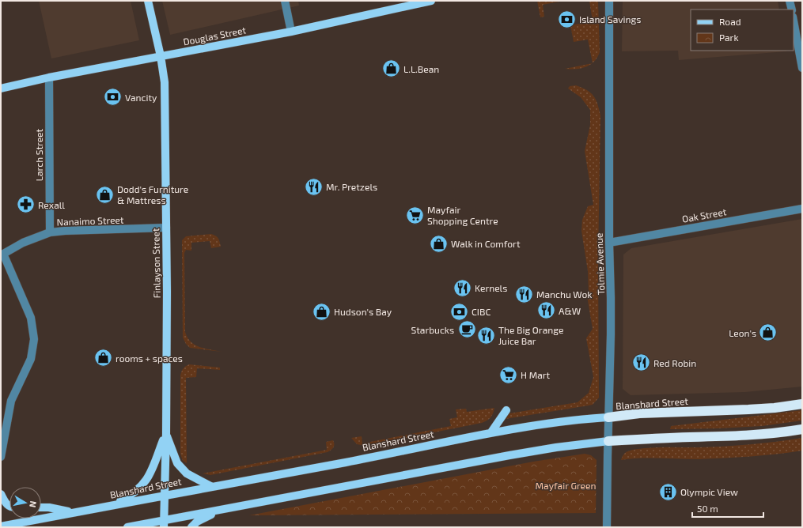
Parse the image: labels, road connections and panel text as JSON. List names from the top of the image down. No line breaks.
{"streets":{"highway":["Blanshard Street"],"main road":["Douglas Street","Finlayson Street"],"street":["Larch Street","Oak Street","Nanaimo Street","Tolmie Avenue"]},"crossings":[["Douglas Street","Larch Street"],["Douglas Street","Finlayson Street"],["Larch Street","Nanaimo Street"],["Oak Street","Tolmie Avenue"],["Nanaimo Street","Finlayson Street"],["Finlayson Street","Blanshard Street"],["Tolmie Avenue","Blanshard Street"]],"parks":["Mayfair Green"],"places":{"bank":["Island Savings","Vancity","CIBC"],"shop":["L.L.Bean","Dodd's Furniture & Mattress","Walk in Comfort","Hudson's Bay","Leon's","rooms + spaces"],"restaurant":["Mr. Pretzels","Kernels","Manchu Wok","A&W","The Big Orange Juice Bar","Red Robin"],"pharmacy":["Rexall"],"supermarket":["Mayfair Shopping Centre","H Mart"],"cafe":["Starbucks"],"building":["Olympic View"]},"legend":["Road","Park"],"scale_bar":"50 m","north":"right"}
